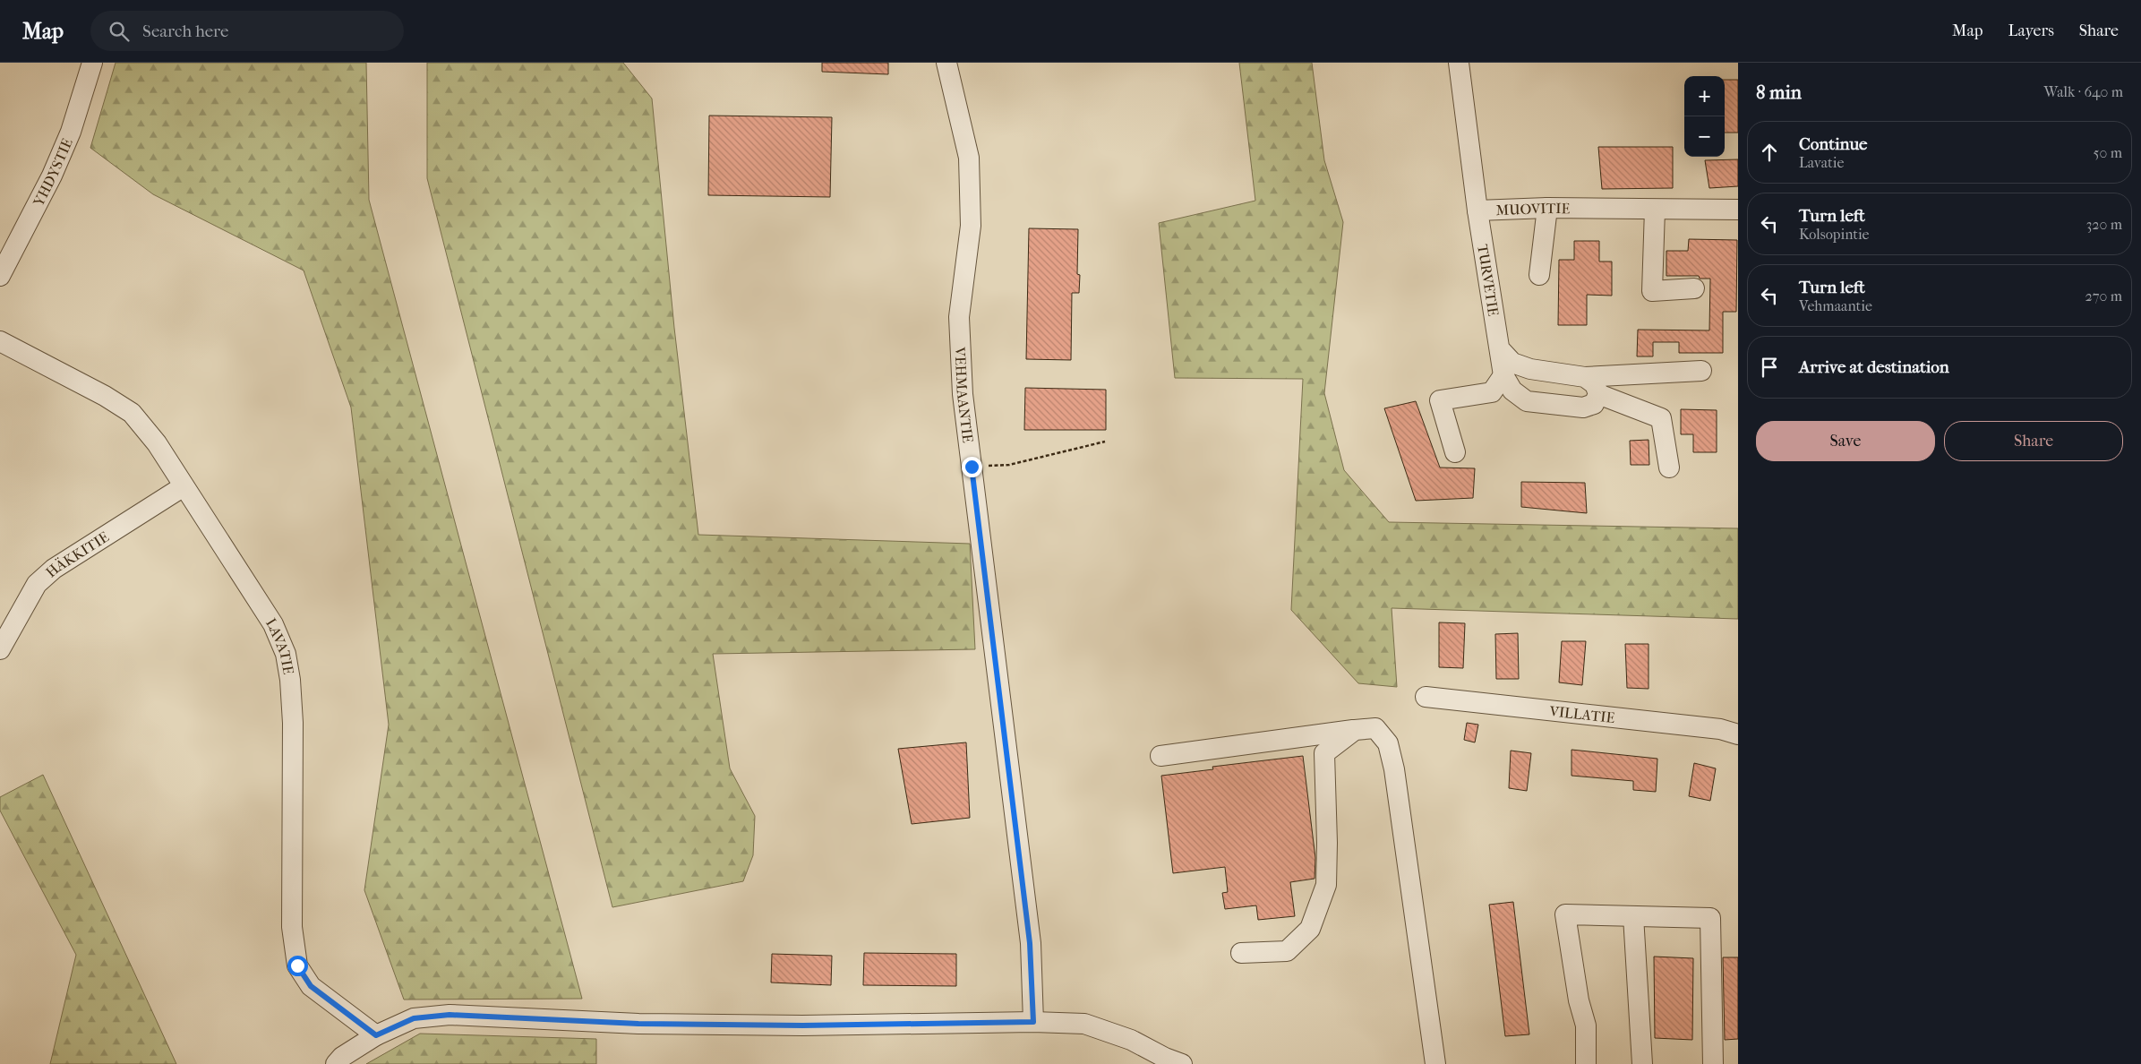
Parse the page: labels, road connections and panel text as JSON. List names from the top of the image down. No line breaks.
{"streets":{"street":["YHDYSTIE","MUOVITIE","TURVETIE","VEHMAANTIE","HÄKKITIE","LAVATIE","VILLATIE"]},"crossings":[["MUOVITIE","TURVETIE"],["HÄKKITIE","LAVATIE"]],"page":{"header":"Map","search":"Search here","nav":["Map","Layers","Share"],"heading":["8 min","Walk · 640 m"],"map_buttons":["+","−"],"list":[["Continue","Lavatie","50 m"],["Turn left","Kolsopintie","320 m"],["Turn left","Vehmaantie","270 m"],"Arrive at destination"],"buttons":["Save","Share"]}}
